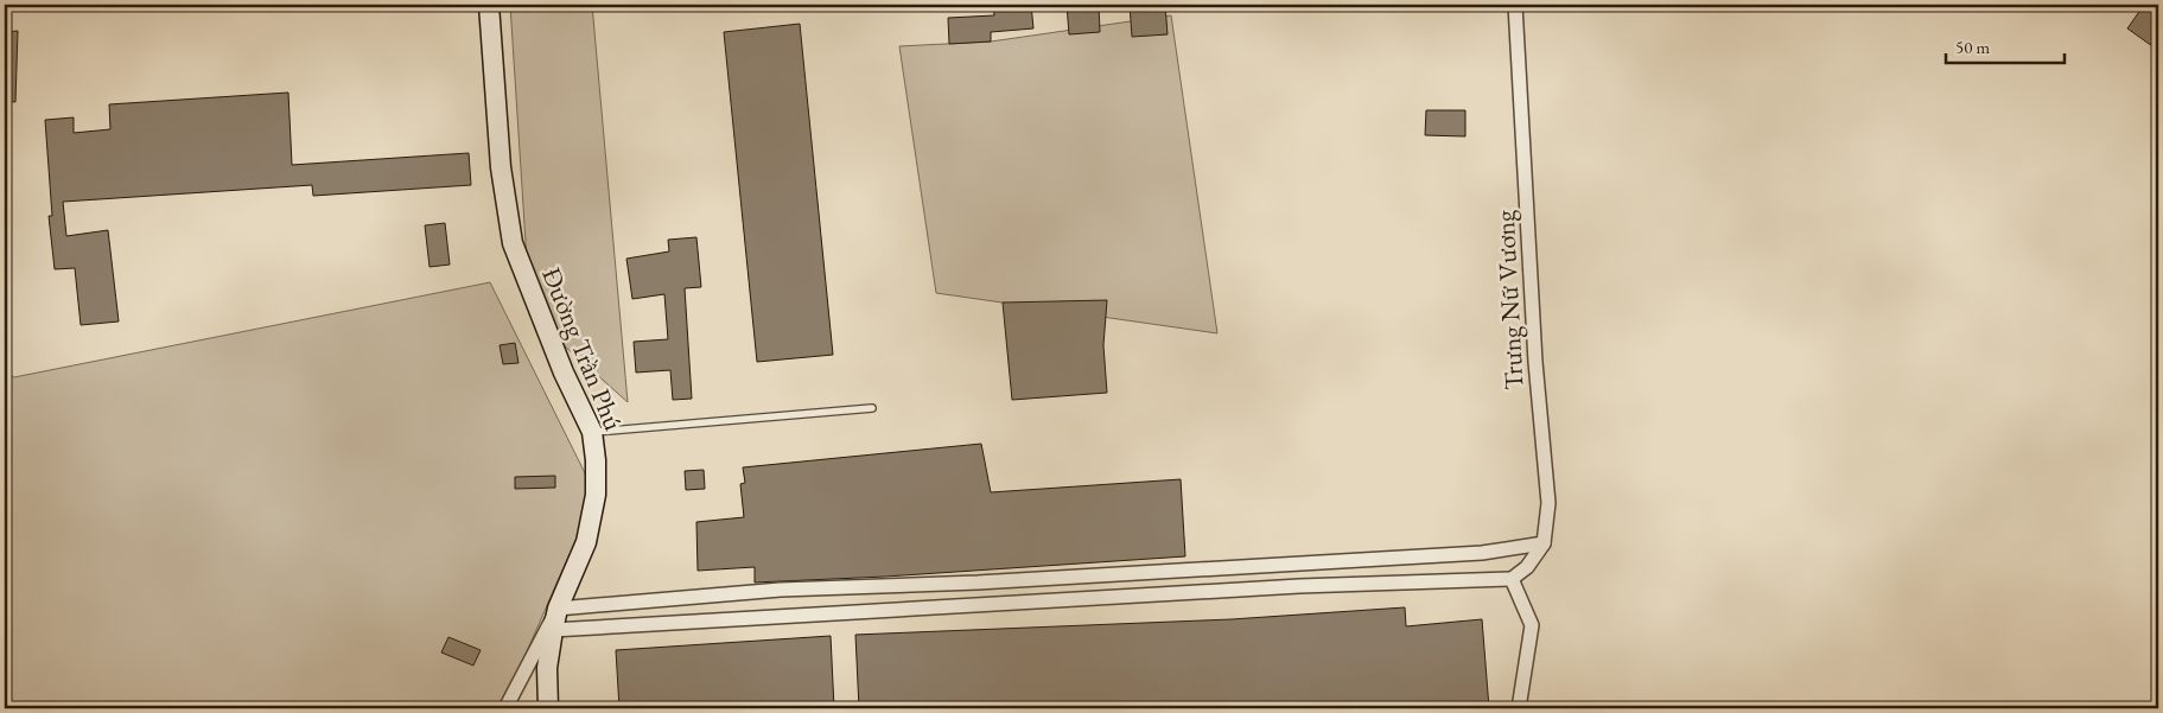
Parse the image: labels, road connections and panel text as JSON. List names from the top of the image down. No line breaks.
{"streets":{"main road":["Đường Trần Phú"],"street":["Trưng Nữ Vương"]},"scale_bar":"50 m"}
